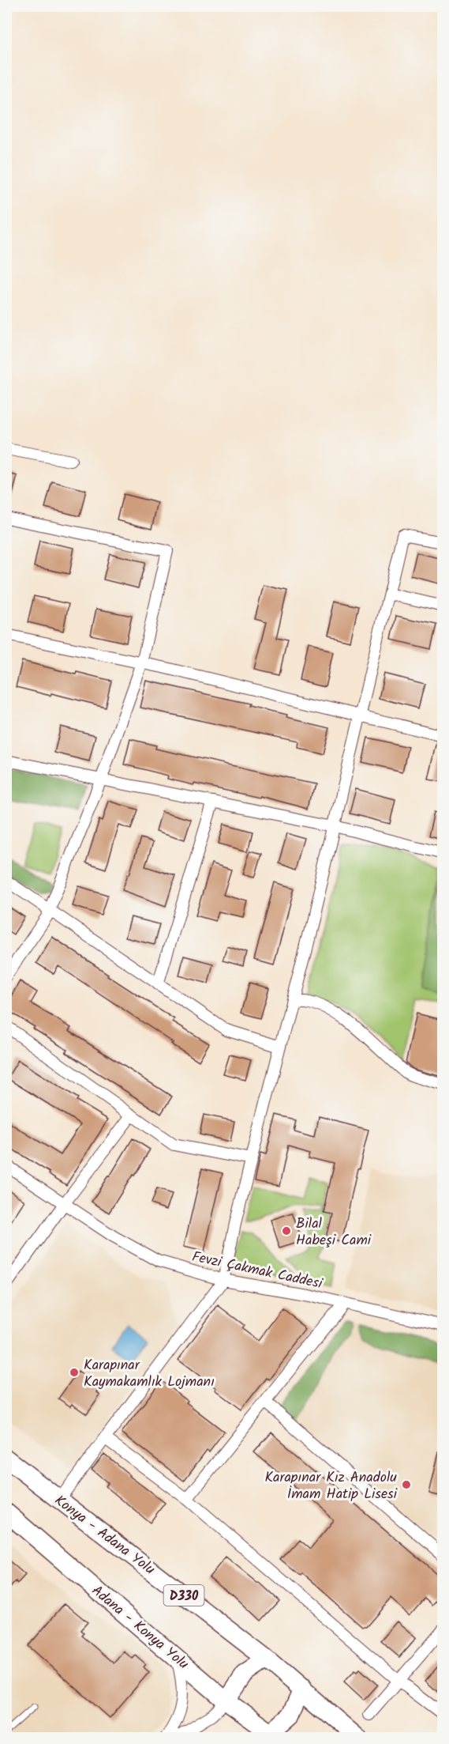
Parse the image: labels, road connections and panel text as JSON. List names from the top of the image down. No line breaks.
{"streets":{"highway":["Konya - Adana Yolu","D330","Adana - Konya Yolu"],"street":["Fevzi Çakmak Caddesi"]},"places":["Bilal Habeşi Cami","Karapınar Kaymakamlık Lojmanı","Karapınar Kız Anadolu İmam Hatip Lisesi"]}
